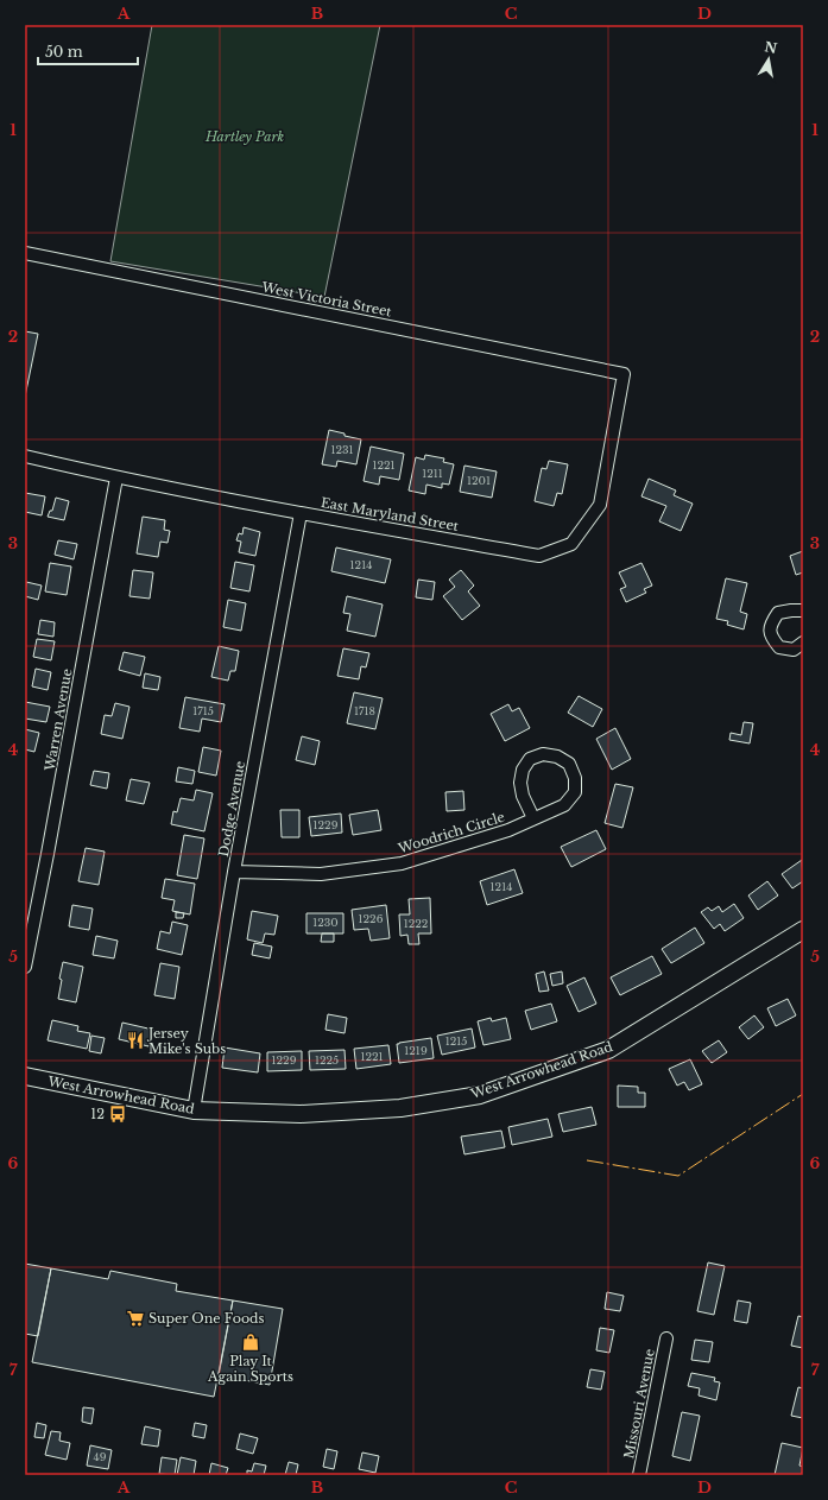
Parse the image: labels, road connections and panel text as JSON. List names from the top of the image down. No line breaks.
{"streets":{"street":["West Victoria Street","East Maryland Street","Warren Avenue","Dodge Avenue","Woodrich Circle","West Arrowhead Road","Missouri Avenue"]},"crossings":[["West Victoria Street","East Maryland Street"],["East Maryland Street","Warren Avenue"],["East Maryland Street","Dodge Avenue"],["Dodge Avenue","Woodrich Circle"],["Dodge Avenue","West Arrowhead Road"]],"parks":["Hartley Park"],"places":{"restaurant":["Jersey Mike's Subs"],"bus stop":["12"],"supermarket":["Super One Foods"],"shop":["Play It Again Sports"]},"house_numbers":["1231","1221","1211","1201","1214","1715","1718","1229","1214","1226","1230","1222","1215","1219","1221","1229","1225","49"],"scale_bar":"50 m","north":"top","grid":{"columns":["A","B","C","D"],"rows":["1","2","3","4","5","6","7"]}}
